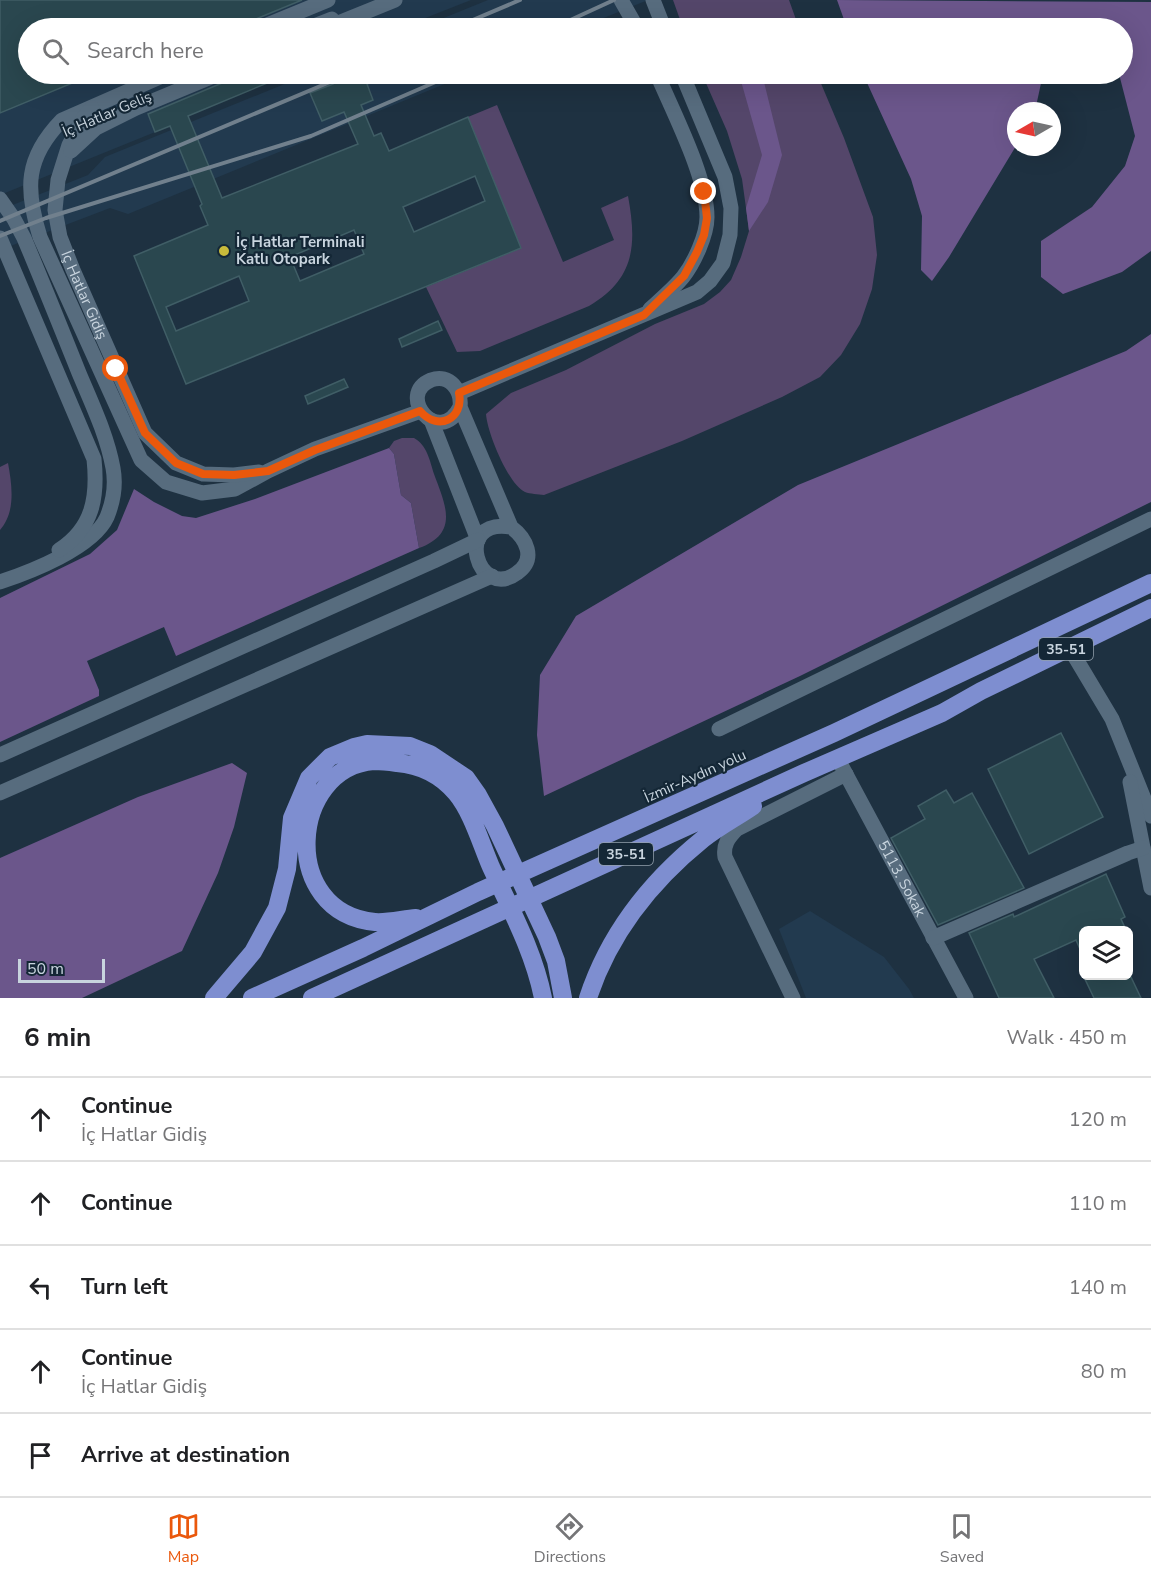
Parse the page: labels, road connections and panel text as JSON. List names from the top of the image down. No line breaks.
{"streets":{"highway":["35-51","İzmir-Aydın yolu"],"street":["İç Hatlar Geliş","İç Hatlar Gidiş","5113. Sokak"]},"crossings":[["İç Hatlar Geliş","İç Hatlar Gidiş"],["35-51","5113. Sokak"]],"places":["İç Hatlar Terminali Katlı Otopark"],"scale_bar":"50 m","north":"left","page":{"search":"Search here","scale":"50 m","heading":["6 min","Walk · 450 m"],"list":[["Continue","İç Hatlar Gidiş","120 m"],["Continue","110 m"],["Turn left","140 m"],["Continue","İç Hatlar Gidiş","80 m"],"Arrive at destination"],"nav":["Map","Directions","Saved"]}}
